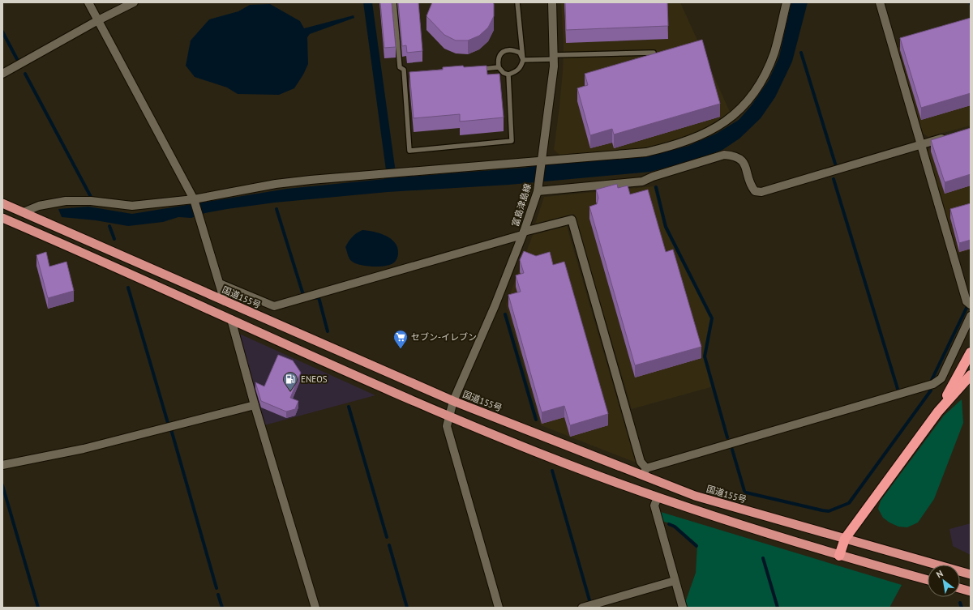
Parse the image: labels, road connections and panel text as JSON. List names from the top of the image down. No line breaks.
{"streets":{"highway":["国道155号"],"street":["富島津島線"]},"crossings":[["富島津島線","国道155号"]],"places":{"supermarket":["セブン-イレブン"],"fuel station":["ENEOS"]},"north":"top left"}
